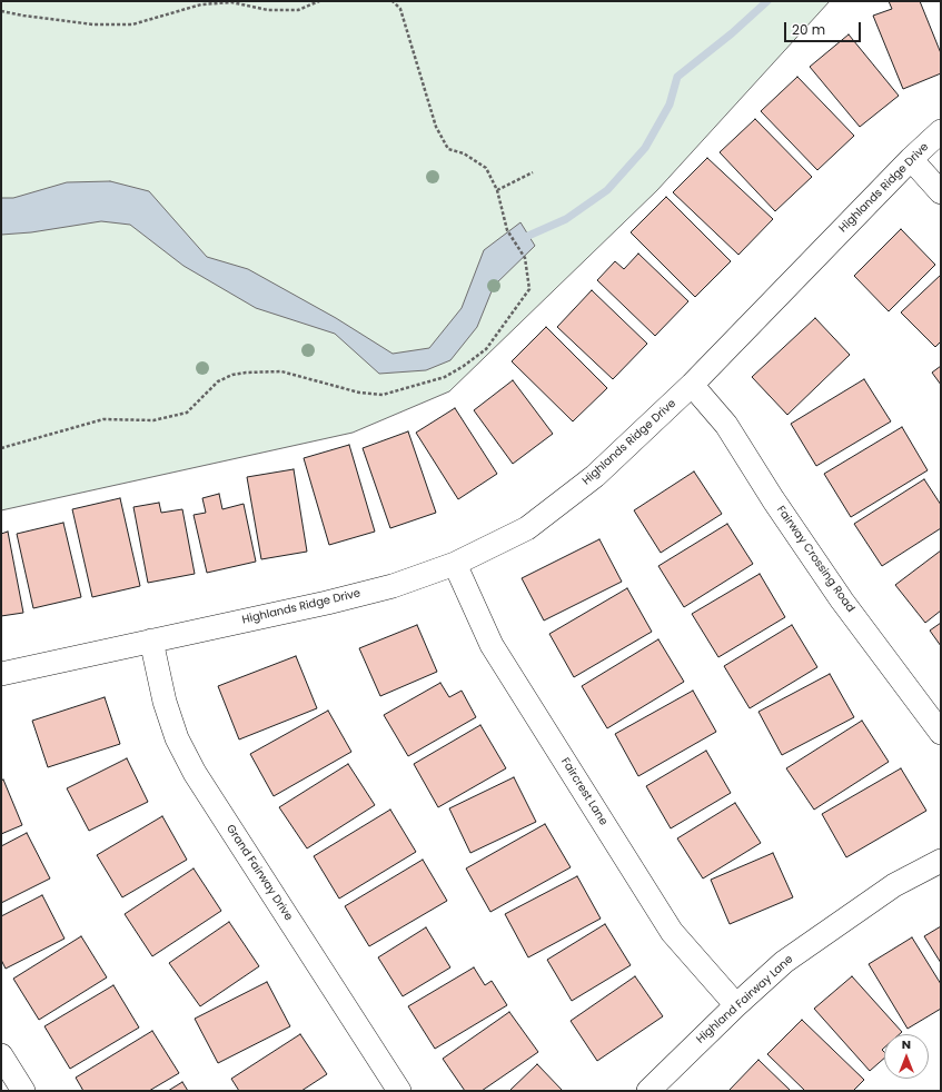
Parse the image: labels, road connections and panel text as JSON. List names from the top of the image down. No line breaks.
{"streets":{"street":["Highlands Ridge Drive","Fairway Crossing Road","Faircrest Lane","Grand Fairway Drive","Highland Fairway Lane"]},"crossings":[["Highlands Ridge Drive","Fairway Crossing Road"],["Highlands Ridge Drive","Faircrest Lane"],["Highlands Ridge Drive","Grand Fairway Drive"],["Faircrest Lane","Highland Fairway Lane"]],"scale_bar":"20 m","north":"top"}
